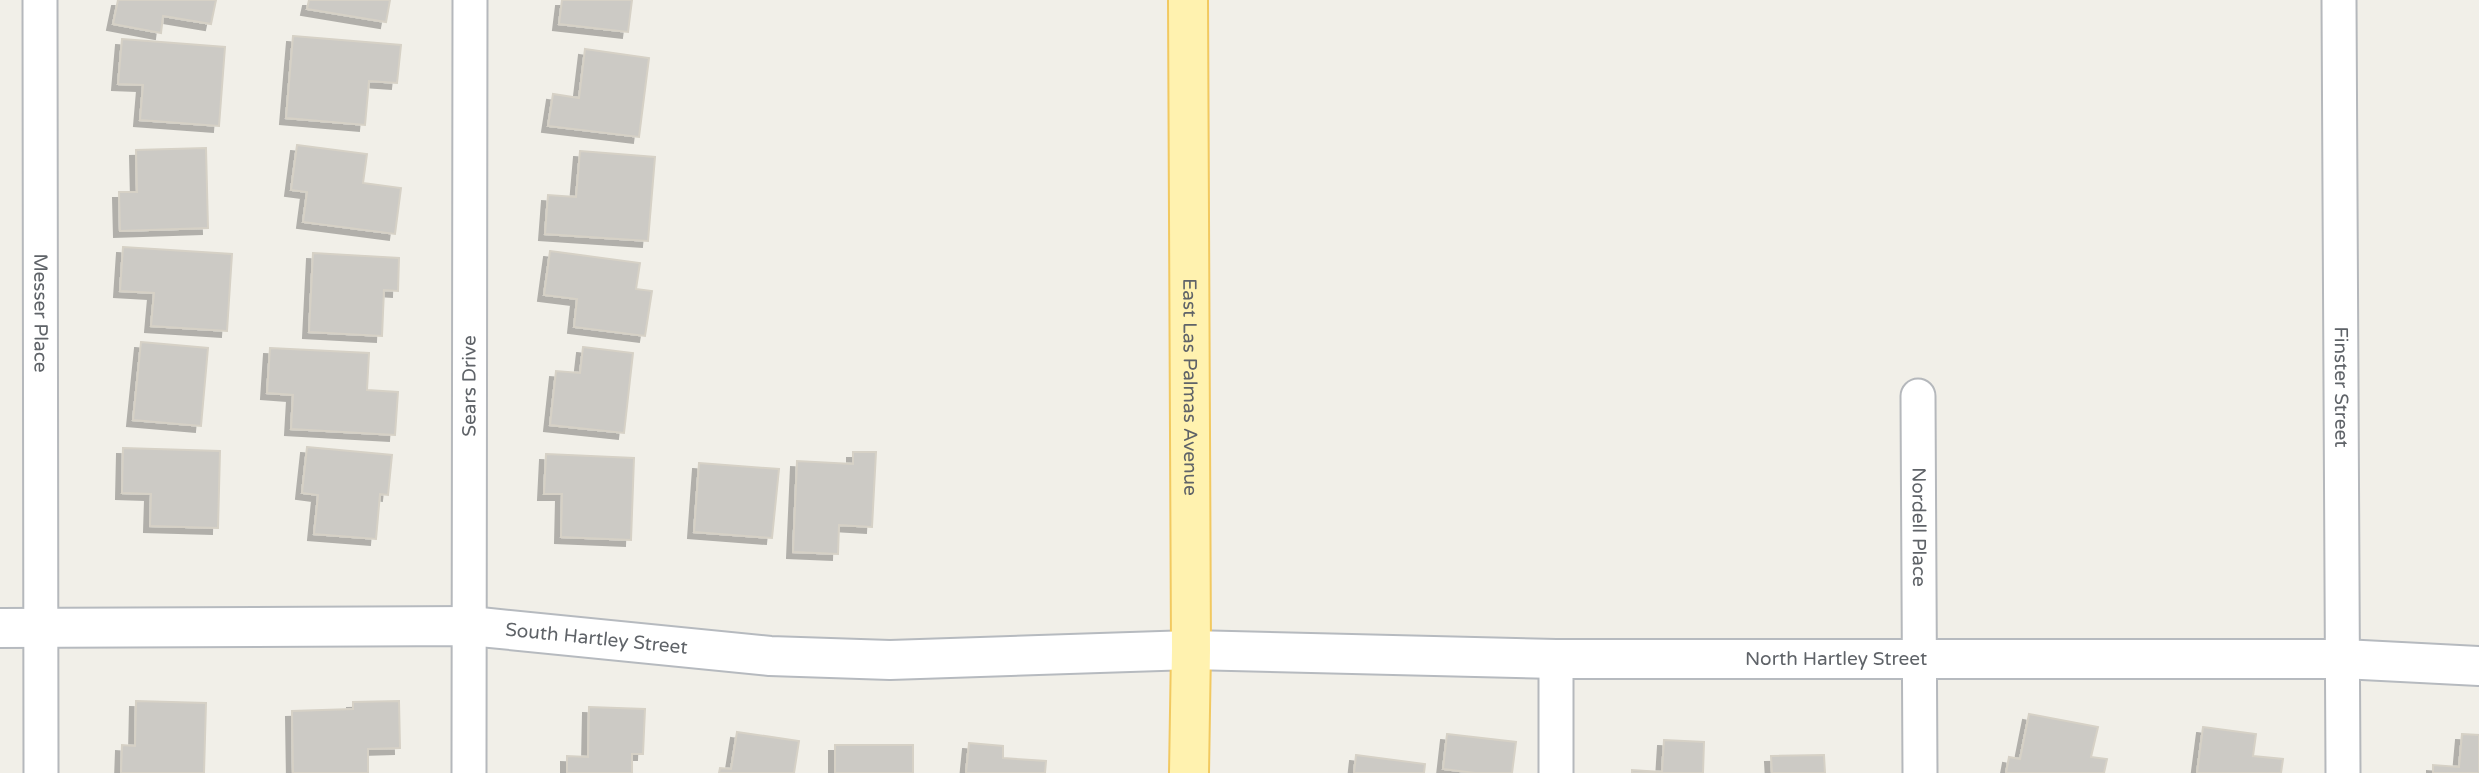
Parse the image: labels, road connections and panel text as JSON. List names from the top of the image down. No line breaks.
{"streets":{"main road":["East Las Palmas Avenue"],"street":["Messer Place","Finster Street","Sears Drive","Nordell Place","South Hartley Street","North Hartley Street"]},"crossings":[["Messer Place","South Hartley Street"],["Finster Street","North Hartley Street"],["Sears Drive","South Hartley Street"],["East Las Palmas Avenue","South Hartley Street"],["East Las Palmas Avenue","North Hartley Street"],["Nordell Place","North Hartley Street"],["South Hartley Street","North Hartley Street"]]}
